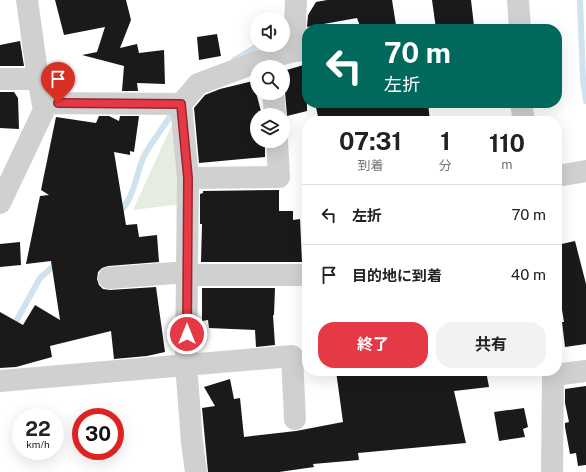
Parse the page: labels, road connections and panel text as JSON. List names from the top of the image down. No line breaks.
{"page":{"turn":["70 m","左折"],"eta":["07:31","到着","1","分","110","m"],"list":[{"name":"左折","value":"70 m"},{"name":"目的地に到着","value":"40 m"}],"buttons":["終了","共有"],"speed":"22 km/h","limit":"30"}}
